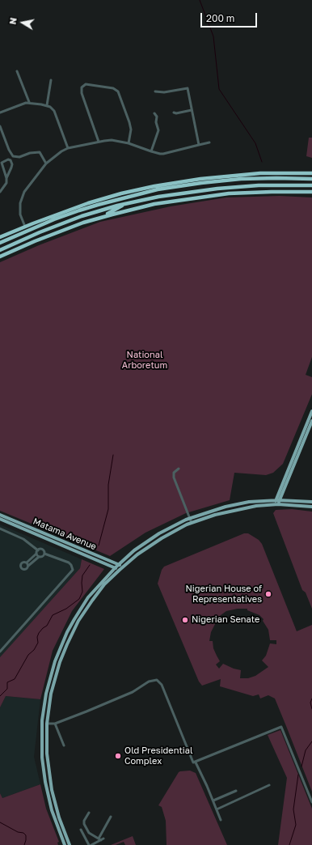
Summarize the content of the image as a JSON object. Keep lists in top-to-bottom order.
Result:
{
  "streets": {
    "main road": ["Matama Avenue"]
  },
  "parks": ["National Arboretum"],
  "places": ["Nigerian House of Representatives", "Nigerian Senate", "Old Presidential Complex"],
  "scale_bar": "200 m",
  "north": "left"
}
